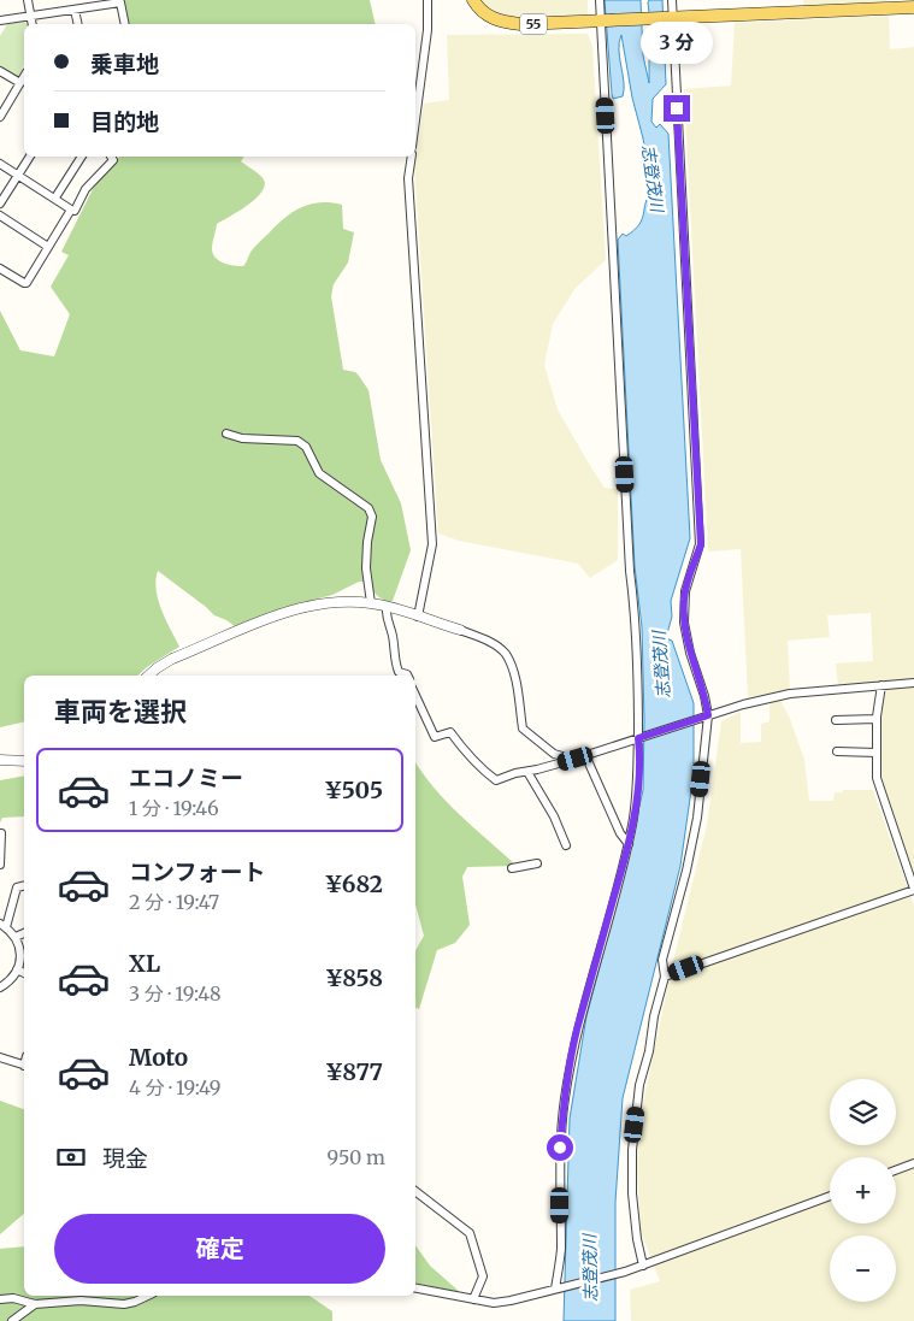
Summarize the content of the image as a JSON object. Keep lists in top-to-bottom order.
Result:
{
  "streets": {
    "main road": ["55"]
  },
  "water": ["志登茂川"],
  "page": {
    "bubble": "3 分",
    "banner": ["乗車地", "目的地"],
    "heading": "車両を選択",
    "list": [
      {
        "name": "エコノミー",
        "note": "1 分 · 19:46",
        "value": "¥505"
      },
      {
        "name": "コンフォート",
        "note": "2 分 · 19:47",
        "value": "¥682"
      },
      {
        "name": "XL",
        "note": "3 分 · 19:48",
        "value": "¥858"
      },
      {
        "name": "Moto",
        "note": "4 分 · 19:49",
        "value": "¥877"
      }
    ],
    "map_buttons": ["+", "−"],
    "pay": ["現金", "950 m"],
    "buttons": "確定"
  }
}
